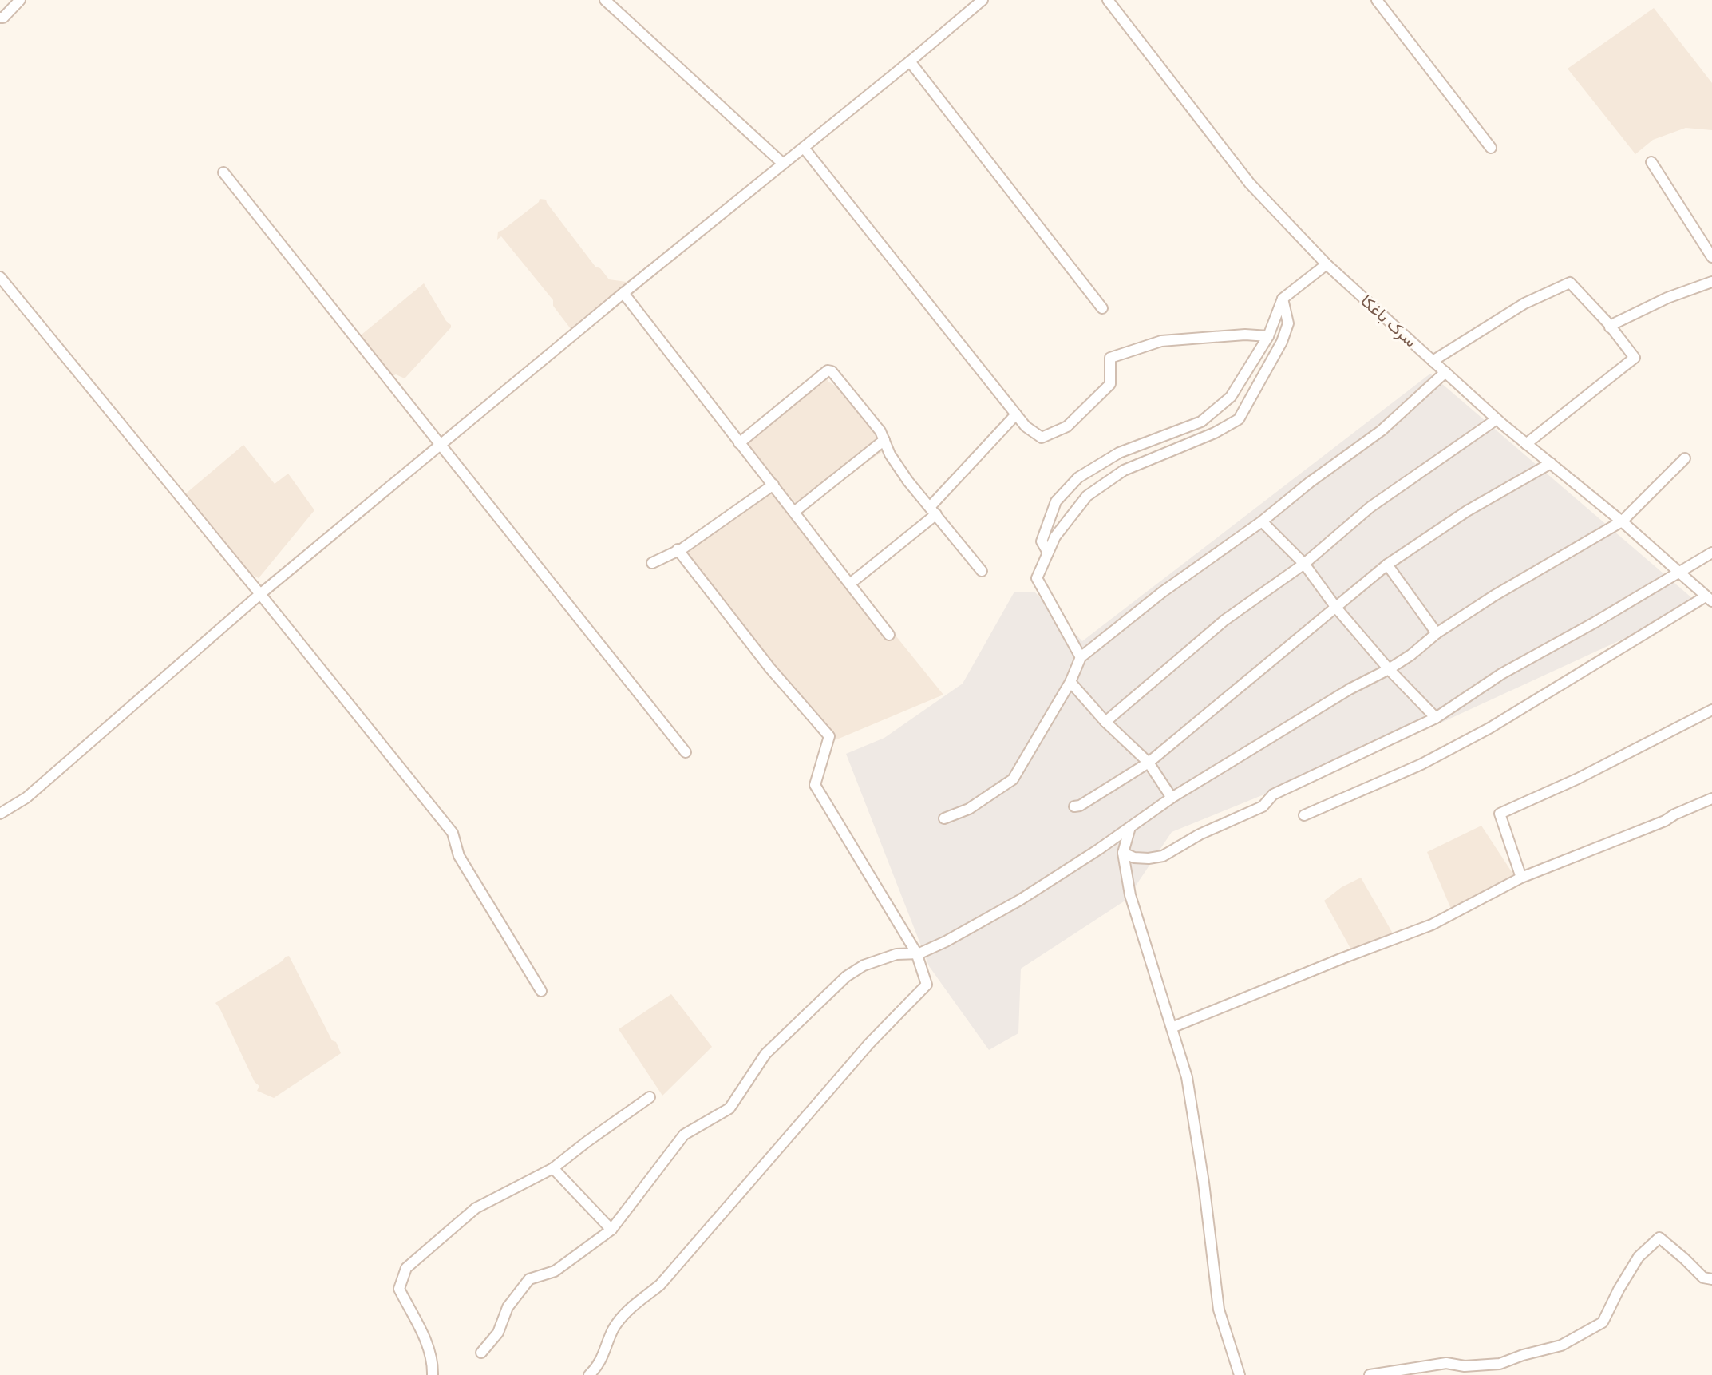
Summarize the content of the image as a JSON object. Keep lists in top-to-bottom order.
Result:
{
  "streets": {
    "street": ["سرک باغکا"]
  }
}
